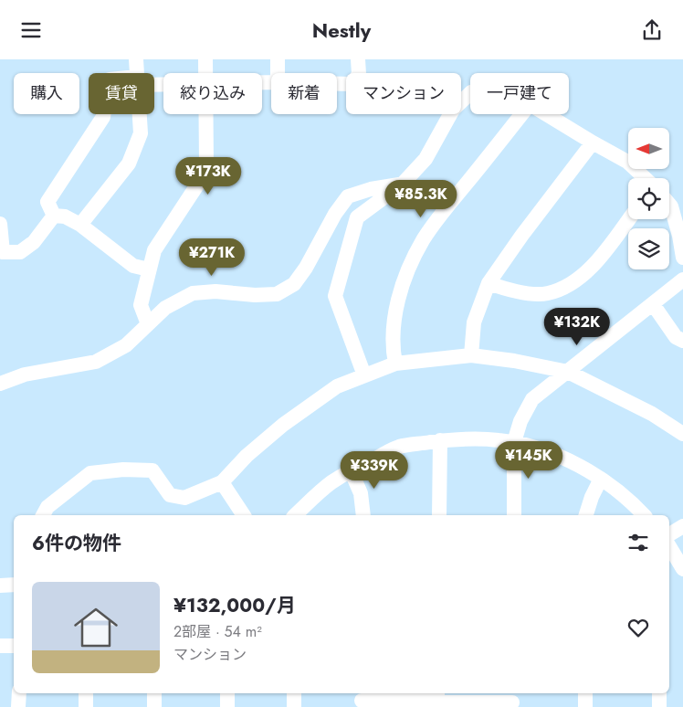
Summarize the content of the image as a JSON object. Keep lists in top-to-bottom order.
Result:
{
  "north": "left",
  "page": {
    "header": "Nestly",
    "chip": [
      "購入",
      "賃貸",
      "絞り込み",
      "新着",
      "マンション",
      "一戸建て"
    ],
    "price": [
      "¥173K",
      "¥85.3K",
      "¥271K",
      "¥132K",
      "¥145K",
      "¥339K"
    ],
    "heading": "6件の物件",
    "list": [
      {
        "name": "¥132,000/月",
        "note": "2部屋 · 54 m² · マンション"
      }
    ]
  }
}
